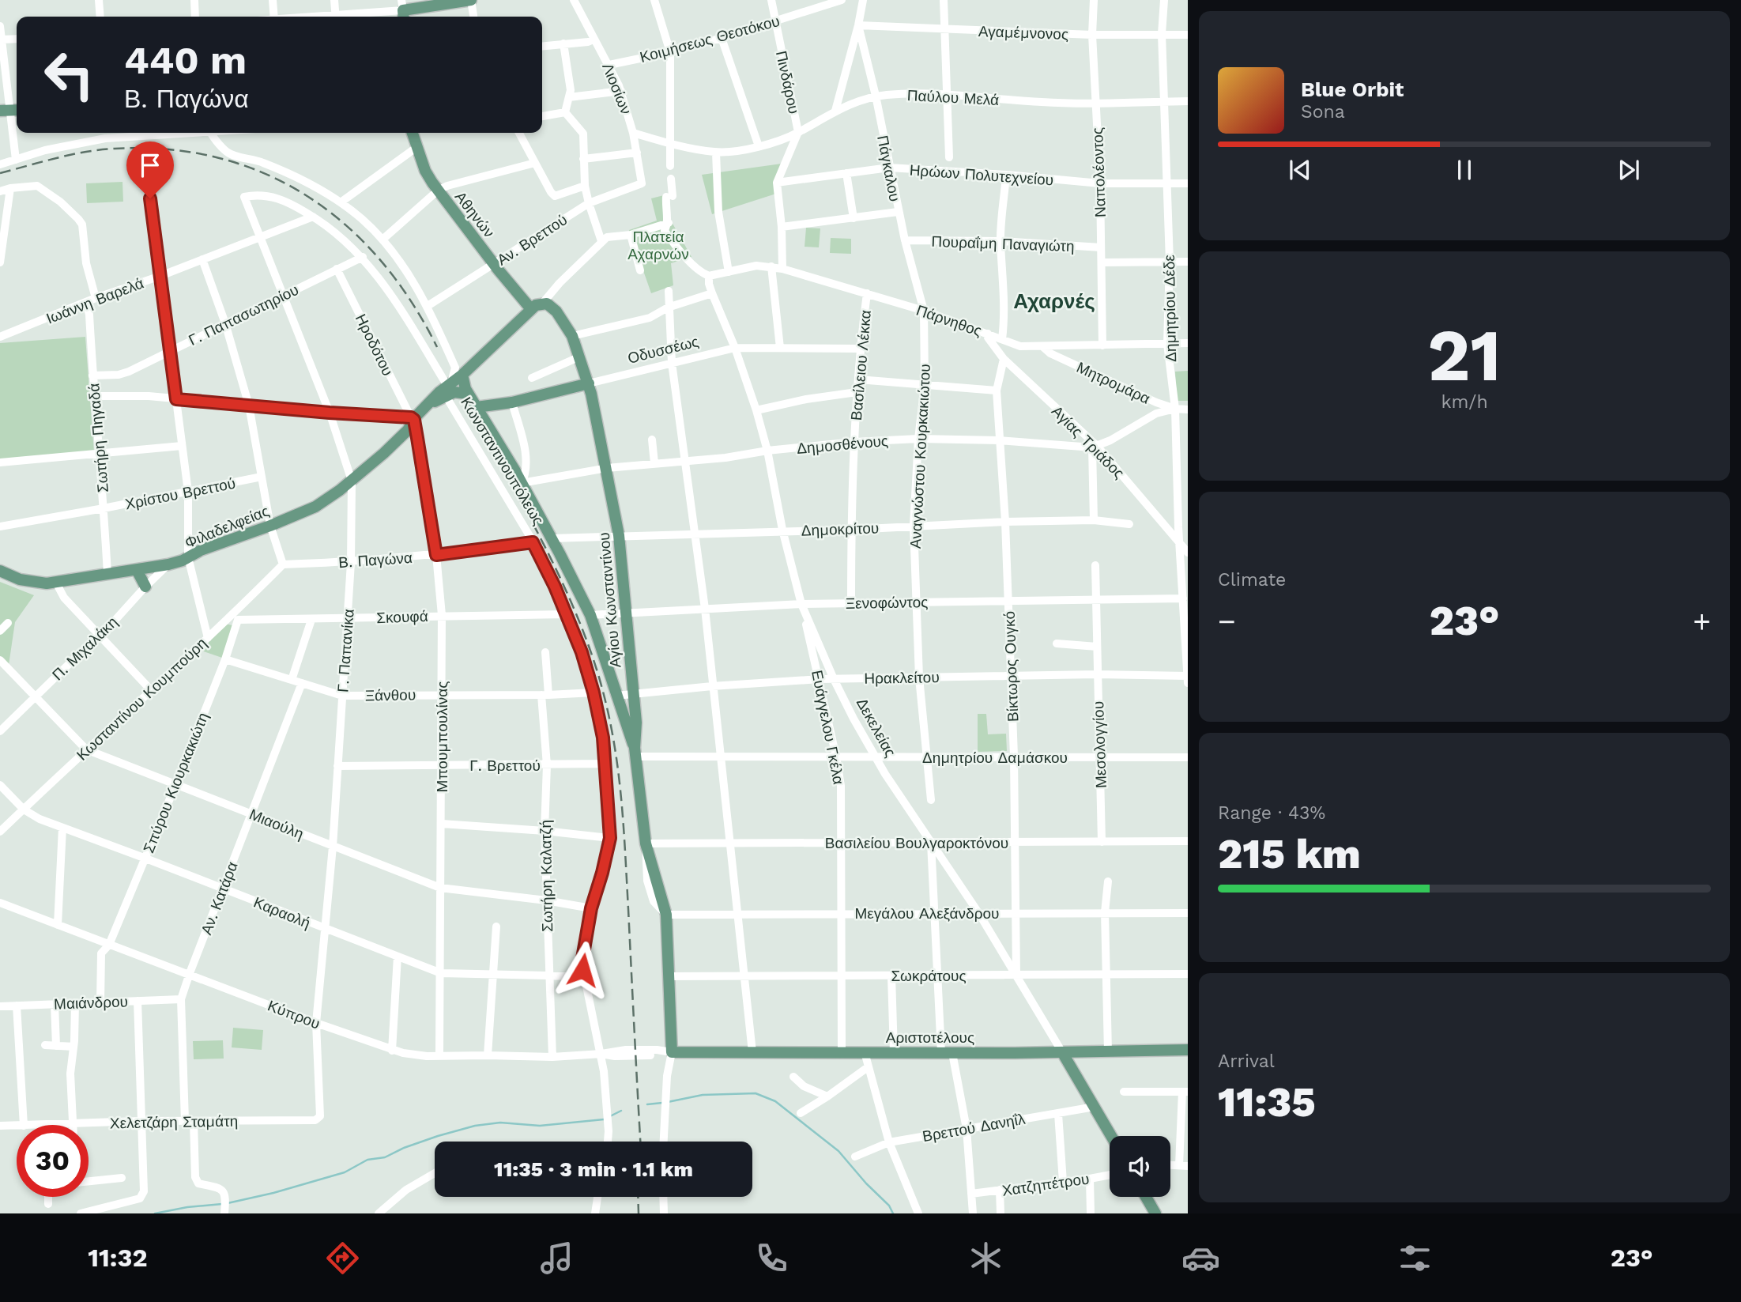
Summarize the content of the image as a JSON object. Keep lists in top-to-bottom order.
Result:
{
  "streets": {
    "main road": [
      "Αθηνών",
      "Οδυσσέως",
      "Κωνσταντινουπόλεως",
      "Φιλαδελφείας",
      "Αγίου Κωνσταντίνου",
      "Δεκελείας",
      "Αριστοτέλους"
    ],
    "street": [
      "Αγαμέμνονος",
      "Κοιμήσεως Θεοτόκου",
      "Πινδάρου",
      "Λιοσίων",
      "Παύλου Μελά",
      "Πάγκαλου",
      "Ναπολέοντος",
      "Ηρώων Πολυτεχνείου",
      "Αν. Βρεττού",
      "Πουραΐμη Παναγιώτη",
      "Ιωάννη Βαρελά",
      "Δημητρίου Δέδε",
      "Γ. Παπασωτηρίου",
      "Πάρνηθος",
      "Ηροδότου",
      "Βασίλειου Λέκκα",
      "Μητρομάρα",
      "Σωτήρη Πηγαδά",
      "Αγίας Τριάδος",
      "Δημοσθένους",
      "Αναγνώστου Κουρκακιώτου",
      "Χρίστου Βρεττού",
      "Δημοκρίτου",
      "Β. Παγώνα",
      "Ξενοφώντος",
      "Σκουφά",
      "Π. Μιχαλάκη",
      "Γ. Παπανίκα",
      "Βίκτωρος Ουγκό",
      "Ηρακλείτου",
      "Ξάνθου",
      "Κωσταντίνου Κουμπούρη",
      "Ευάγγελου Γκέλα",
      "Μπουμπουλίνας",
      "Μεσολογγίου",
      "Δημητρίου Δαμάσκου",
      "Γ. Βρεττού",
      "Σπύρου Κιουρκακιώτη",
      "Μιαούλη",
      "Βασιλείου Βουλγαροκτόνου",
      "Σωτήρη Καλατζή",
      "Αν. Κατάρα",
      "Καραολή",
      "Μεγάλου Αλεξάνδρου",
      "Σωκράτους",
      "Μαιάνδρου",
      "Κύπρου",
      "Χελετζάρη Σταμάτη",
      "Βρεττού Δανηΐλ",
      "Χατζηπέτρου"
    ]
  },
  "crossings": [
    ["Αγαμέμνονος", "Πάγκαλου"],
    ["Αγαμέμνονος", "Ναπολέοντος"],
    ["Αγαμέμνονος", "Δημητρίου Δέδε"],
    ["Κοιμήσεως Θεοτόκου", "Πινδάρου"],
    ["Κοιμήσεως Θεοτόκου", "Λιοσίων"],
    ["Πινδάρου", "Παύλου Μελά"],
    ["Λιοσίων", "Παύλου Μελά"],
    ["Λιοσίων", "Αν. Βρεττού"],
    ["Παύλου Μελά", "Πάγκαλου"],
    ["Παύλου Μελά", "Ναπολέοντος"],
    ["Παύλου Μελά", "Δημητρίου Δέδε"],
    ["Πάγκαλου", "Ηρώων Πολυτεχνείου"],
    ["Πάγκαλου", "Πουραΐμη Παναγιώτη"],
    ["Πάγκαλου", "Πάρνηθος"],
    ["Πάγκαλου", "Αναγνώστου Κουρκακιώτου"],
    ["Ναπολέοντος", "Ηρώων Πολυτεχνείου"],
    ["Ναπολέοντος", "Πουραΐμη Παναγιώτη"],
    ["Ναπολέοντος", "Πάρνηθος"],
    ["Ηρώων Πολυτεχνείου", "Δημητρίου Δέδε"],
    ["Αθηνών", "Αν. Βρεττού"],
    ["Αθηνών", "Φιλαδελφείας"],
    ["Αν. Βρεττού", "Κωνσταντινουπόλεως"],
    ["Ιωάννη Βαρελά", "Σωτήρη Πηγαδά"],
    ["Ιωάννη Βαρελά", "Κωνσταντινουπόλεως"],
    ["Ιωάννη Βαρελά", "Γ. Παπανίκα"],
    ["Δημητρίου Δέδε", "Πάρνηθος"],
    ["Δημητρίου Δέδε", "Μητρομάρα"],
    ["Δημητρίου Δέδε", "Αγίας Τριάδος"],
    ["Δημητρίου Δέδε", "Ξενοφώντος"],
    ["Δημητρίου Δέδε", "Ηρακλείτου"],
    ["Γ. Παπασωτηρίου", "Ηροδότου"],
    ["Γ. Παπασωτηρίου", "Σωτήρη Πηγαδά"],
    ["Γ. Παπασωτηρίου", "Κωνσταντινουπόλεως"],
    ["Γ. Παπασωτηρίου", "Γ. Παπανίκα"],
    ["Πάρνηθος", "Βασίλειου Λέκκα"],
    ["Πάρνηθος", "Μητρομάρα"],
    ["Πάρνηθος", "Αγίας Τριάδος"],
    ["Πάρνηθος", "Αναγνώστου Κουρκακιώτου"],
    ["Πάρνηθος", "Δεκελείας"],
    ["Ηροδότου", "Φιλαδελφείας"],
    ["Ηροδότου", "Μπουμπουλίνας"],
    ["Οδυσσέως", "Βασίλειου Λέκκα"],
    ["Οδυσσέως", "Κωνσταντινουπόλεως"],
    ["Οδυσσέως", "Αγίου Κωνσταντίνου"],
    ["Οδυσσέως", "Δεκελείας"],
    ["Βασίλειου Λέκκα", "Δημοσθένους"],
    ["Βασίλειου Λέκκα", "Δημοκρίτου"],
    ["Βασίλειου Λέκκα", "Ξενοφώντος"],
    ["Σωτήρη Πηγαδά", "Χρίστου Βρεττού"],
    ["Σωτήρη Πηγαδά", "Φιλαδελφείας"],
    ["Αγίας Τριάδος", "Δημοσθένους"],
    ["Αγίας Τριάδος", "Βίκτωρος Ουγκό"],
    ["Δημοσθένους", "Αναγνώστου Κουρκακιώτου"],
    ["Δημοσθένους", "Κωνσταντινουπόλεως"],
    ["Δημοσθένους", "Αγίου Κωνσταντίνου"],
    ["Δημοσθένους", "Βίκτωρος Ουγκό"],
    ["Δημοσθένους", "Δεκελείας"],
    ["Αναγνώστου Κουρκακιώτου", "Δημοκρίτου"],
    ["Αναγνώστου Κουρκακιώτου", "Ξενοφώντος"],
    ["Αναγνώστου Κουρκακιώτου", "Ηρακλείτου"],
    ["Αναγνώστου Κουρκακιώτου", "Δημητρίου Δαμάσκου"],
    ["Κωνσταντινουπόλεως", "Φιλαδελφείας"],
    ["Κωνσταντινουπόλεως", "Δημοκρίτου"],
    ["Κωνσταντινουπόλεως", "Β. Παγώνα"],
    ["Κωνσταντινουπόλεως", "Αγίου Κωνσταντίνου"],
    ["Κωνσταντινουπόλεως", "Ξενοφώντος"],
    ["Κωνσταντινουπόλεως", "Σκουφά"],
    ["Κωνσταντινουπόλεως", "Γ. Παπανίκα"],
    ["Κωνσταντινουπόλεως", "Ηρακλείτου"],
    ["Κωνσταντινουπόλεως", "Ξάνθου"],
    ["Κωνσταντινουπόλεως", "Δημητρίου Δαμάσκου"],
    ["Κωνσταντινουπόλεως", "Γ. Βρεττού"],
    ["Κωνσταντινουπόλεως", "Μιαούλη"],
    ["Κωνσταντινουπόλεως", "Καραολή"],
    ["Κωνσταντινουπόλεως", "Κύπρου"],
    ["Φιλαδελφείας", "Π. Μιχαλάκη"],
    ["Φιλαδελφείας", "Γ. Παπανίκα"],
    ["Φιλαδελφείας", "Μπουμπουλίνας"],
    ["Δημοκρίτου", "Αγίου Κωνσταντίνου"],
    ["Δημοκρίτου", "Βίκτωρος Ουγκό"],
    ["Δημοκρίτου", "Δεκελείας"],
    ["Β. Παγώνα", "Γ. Παπανίκα"],
    ["Β. Παγώνα", "Κωσταντίνου Κουμπούρη"],
    ["Β. Παγώνα", "Μπουμπουλίνας"],
    ["Αγίου Κωνσταντίνου", "Ξενοφώντος"],
    ["Αγίου Κωνσταντίνου", "Ηρακλείτου"],
    ["Αγίου Κωνσταντίνου", "Δημητρίου Δαμάσκου"],
    ["Αγίου Κωνσταντίνου", "Βασιλείου Βουλγαροκτόνου"],
    ["Αγίου Κωνσταντίνου", "Μεγάλου Αλεξάνδρου"],
    ["Αγίου Κωνσταντίνου", "Σωκράτους"],
    ["Αγίου Κωνσταντίνου", "Κύπρου"],
    ["Αγίου Κωνσταντίνου", "Αριστοτέλους"],
    ["Ξενοφώντος", "Βίκτωρος Ουγκό"],
    ["Ξενοφώντος", "Ευάγγελου Γκέλα"],
    ["Ξενοφώντος", "Δεκελείας"],
    ["Ξενοφώντος", "Μεσολογγίου"],
    ["Σκουφά", "Γ. Παπανίκα"],
    ["Σκουφά", "Κωσταντίνου Κουμπούρη"],
    ["Σκουφά", "Μπουμπουλίνας"],
    ["Σκουφά", "Σπύρου Κιουρκακιώτη"],
    ["Π. Μιχαλάκη", "Μιαούλη"],
    ["Γ. Παπανίκα", "Ξάνθου"],
    ["Γ. Παπανίκα", "Γ. Βρεττού"],
    ["Γ. Παπανίκα", "Μιαούλη"],
    ["Γ. Παπανίκα", "Καραολή"],
    ["Γ. Παπανίκα", "Κύπρου"],
    ["Γ. Παπανίκα", "Χελετζάρη Σταμάτη"],
    ["Βίκτωρος Ουγκό", "Ηρακλείτου"],
    ["Βίκτωρος Ουγκό", "Δεκελείας"],
    ["Βίκτωρος Ουγκό", "Δημητρίου Δαμάσκου"],
    ["Βίκτωρος Ουγκό", "Βασιλείου Βουλγαροκτόνου"],
    ["Βίκτωρος Ουγκό", "Μεγάλου Αλεξάνδρου"],
    ["Βίκτωρος Ουγκό", "Σωκράτους"],
    ["Ηρακλείτου", "Ευάγγελου Γκέλα"],
    ["Ηρακλείτου", "Δεκελείας"],
    ["Ηρακλείτου", "Μεσολογγίου"],
    ["Ξάνθου", "Μπουμπουλίνας"],
    ["Ξάνθου", "Σπύρου Κιουρκακιώτη"],
    ["Ξάνθου", "Σωτήρη Καλατζή"],
    ["Ξάνθου", "Αν. Κατάρα"],
    ["Κωσταντίνου Κουμπούρη", "Σπύρου Κιουρκακιώτη"],
    ["Κωσταντίνου Κουμπούρη", "Μιαούλη"],
    ["Κωσταντίνου Κουμπούρη", "Καραολή"],
    ["Ευάγγελου Γκέλα", "Δεκελείας"],
    ["Ευάγγελου Γκέλα", "Δημητρίου Δαμάσκου"],
    ["Ευάγγελου Γκέλα", "Βασιλείου Βουλγαροκτόνου"],
    ["Ευάγγελου Γκέλα", "Μεγάλου Αλεξάνδρου"],
    ["Ευάγγελου Γκέλα", "Σωκράτους"],
    ["Ευάγγελου Γκέλα", "Αριστοτέλους"],
    ["Δεκελείας", "Δημητρίου Δαμάσκου"],
    ["Δεκελείας", "Βασιλείου Βουλγαροκτόνου"],
    ["Δεκελείας", "Μεγάλου Αλεξάνδρου"],
    ["Δεκελείας", "Σωκράτους"],
    ["Δεκελείας", "Αριστοτέλους"],
    ["Δεκελείας", "Βρεττού Δανηΐλ"],
    ["Μπουμπουλίνας", "Γ. Βρεττού"],
    ["Μπουμπουλίνας", "Μιαούλη"],
    ["Μπουμπουλίνας", "Καραολή"],
    ["Μπουμπουλίνας", "Κύπρου"],
    ["Μεσολογγίου", "Δημητρίου Δαμάσκου"],
    ["Μεσολογγίου", "Βασιλείου Βουλγαροκτόνου"],
    ["Γ. Βρεττού", "Σωτήρη Καλατζή"],
    ["Σπύρου Κιουρκακιώτη", "Μιαούλη"],
    ["Σπύρου Κιουρκακιώτη", "Καραολή"],
    ["Σπύρου Κιουρκακιώτη", "Μαιάνδρου"],
    ["Σπύρου Κιουρκακιώτη", "Κύπρου"],
    ["Μιαούλη", "Σωτήρη Καλατζή"],
    ["Μιαούλη", "Αν. Κατάρα"],
    ["Σωτήρη Καλατζή", "Καραολή"],
    ["Σωτήρη Καλατζή", "Κύπρου"],
    ["Αν. Κατάρα", "Καραολή"],
    ["Αν. Κατάρα", "Μαιάνδρου"],
    ["Αν. Κατάρα", "Κύπρου"],
    ["Αν. Κατάρα", "Χελετζάρη Σταμάτη"],
    ["Κύπρου", "Αριστοτέλους"]
  ],
  "districts": ["Αχαρνές"],
  "parks": ["Πλατεία Αχαρνών"],
  "page": {
    "turn": ["440 m", "Β. Παγώνα"],
    "song": ["Blue Orbit", "Sona"],
    "tile": [
      ["21", "km/h"],
      "Climate",
      ["Range · 43%", "215 km"],
      ["Arrival", "11:35"]
    ],
    "heat": ["−", "23°", "+"],
    "limit": "30",
    "trip": "11:35 · 3 min · 1.1 km",
    "tabs": ["11:32", "23°"]
  }
}
